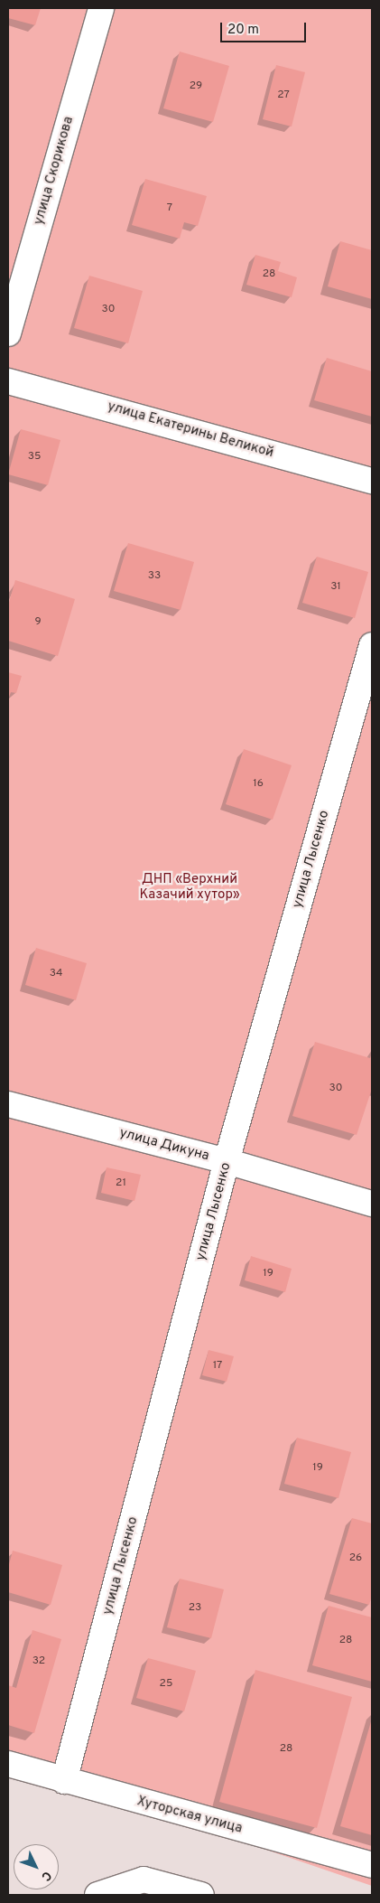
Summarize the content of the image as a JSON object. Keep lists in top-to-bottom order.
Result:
{
  "streets": {
    "street": [
      "улица Скорикова",
      "улица Екатерины Великой",
      "улица Лысенко",
      "улица Дикуна",
      "Хуторская улица"
    ]
  },
  "crossings": [
    ["улица Лысенко", "улица Дикуна"],
    ["улица Лысенко", "Хуторская улица"]
  ],
  "parks": ["ДНП «Верхний Казачий хутор»"],
  "house_numbers": [
    "29",
    "27",
    "7",
    "28",
    "30",
    "35",
    "33",
    "31",
    "9",
    "16",
    "34",
    "30",
    "21",
    "19",
    "17",
    "19",
    "26",
    "23",
    "28",
    "32",
    "25",
    "28"
  ],
  "scale_bar": "20 m",
  "north": "bottom right"
}
